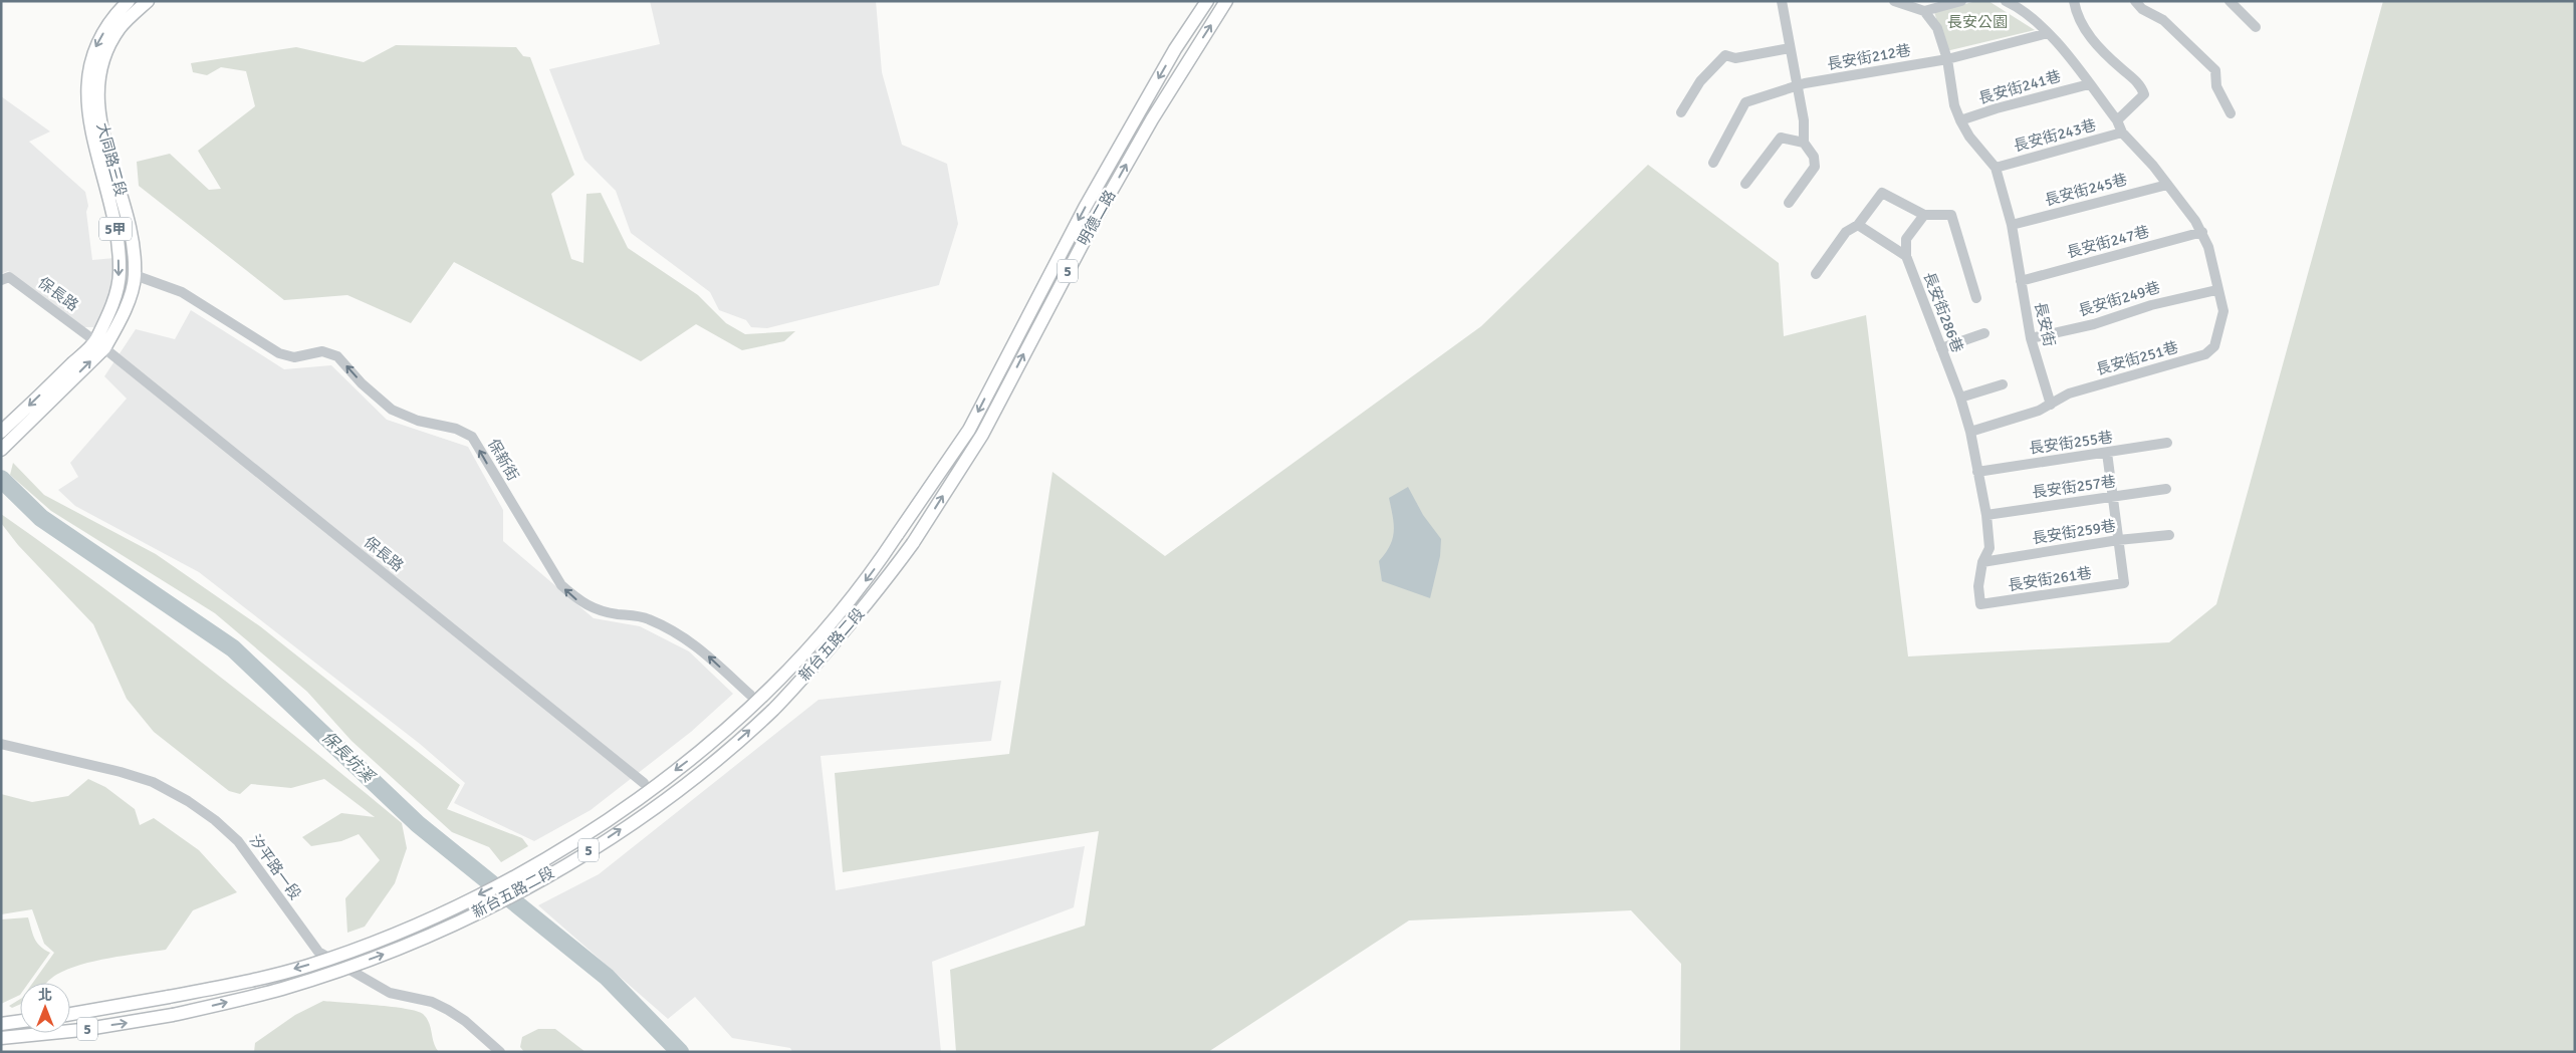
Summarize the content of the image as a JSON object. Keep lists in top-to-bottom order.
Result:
{
  "streets": {
    "main road": [
      "大同路三段",
      "明德二路",
      "5甲",
      "5",
      "新台五路二段"
    ],
    "street": [
      "長安街212巷",
      "長安街241巷",
      "長安街243巷",
      "長安街245巷",
      "長安街247巷",
      "保長路",
      "長安街249巷",
      "長安街286巷",
      "長安街",
      "長安街251巷",
      "長安街255巷",
      "保新街",
      "長安街257巷",
      "長安街259巷",
      "長安街261巷",
      "汐平路一段"
    ]
  },
  "crossings": [
    ["長安街212巷", "長安街"],
    ["長安街241巷", "長安街"],
    ["長安街243巷", "長安街"],
    ["大同路三段", "5甲"],
    ["大同路三段", "保長路"],
    ["大同路三段", "保新街"],
    ["長安街245巷", "長安街"],
    ["明德二路", "新台五路二段"],
    ["長安街247巷", "長安街"],
    ["長安街249巷", "長安街"],
    ["長安街249巷", "長安街251巷"],
    ["長安街", "長安街251巷"],
    ["長安街259巷", "長安街261巷"]
  ],
  "one_way": ["保新街"],
  "water": ["保長坑溪"],
  "parks": ["長安公園"],
  "north": "top"
}
